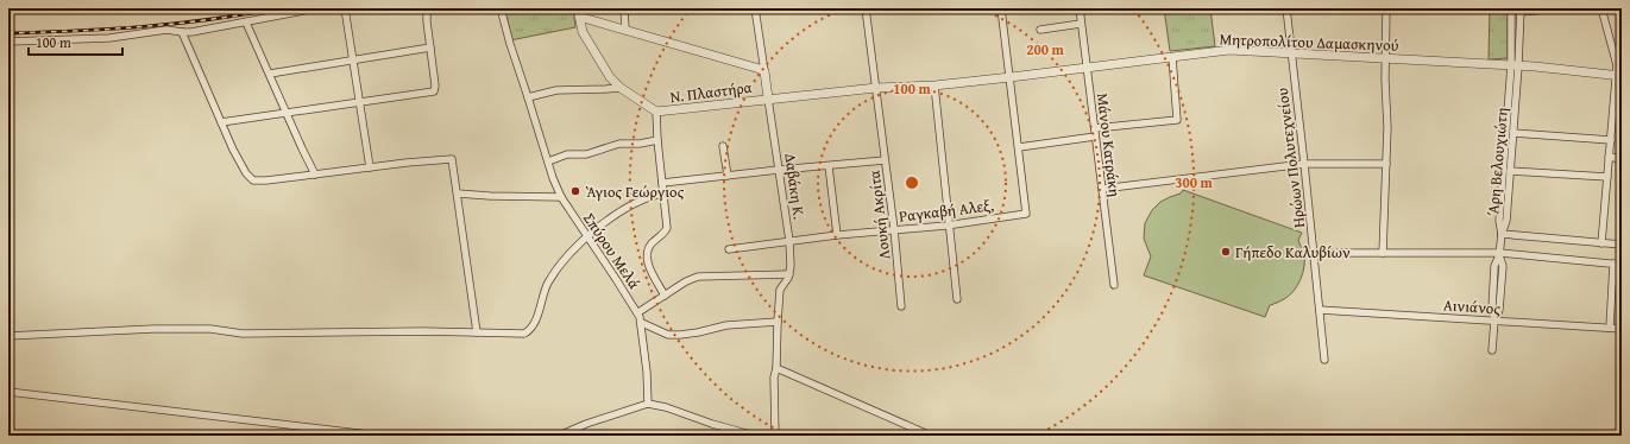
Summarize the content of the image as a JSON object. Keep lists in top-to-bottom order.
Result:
{
  "streets": {
    "street": [
      "Μητροπολίτου Δαμασκηνού",
      "Ν. Πλαστήρα",
      "Μάνου Κατράκη",
      "Ηρώων Πολυτεχνείου",
      "Άρη Βελουχιώτη",
      "Δαβάκη Κ.",
      "Ραγκαβή Αλεξ,",
      "Λουκή Ακρίτα",
      "Σπύρου Μελά",
      "Αινιάνος"
    ]
  },
  "crossings": [
    ["Μητροπολίτου Δαμασκηνού", "Ν. Πλαστήρα"],
    ["Μητροπολίτου Δαμασκηνού", "Μάνου Κατράκη"],
    ["Μητροπολίτου Δαμασκηνού", "Ηρώων Πολυτεχνείου"],
    ["Μητροπολίτου Δαμασκηνού", "Άρη Βελουχιώτη"],
    ["Μητροπολίτου Δαμασκηνού", "Δαβάκη Κ."],
    ["Μητροπολίτου Δαμασκηνού", "Λουκή Ακρίτα"],
    ["Ν. Πλαστήρα", "Δαβάκη Κ."],
    ["Ηρώων Πολυτεχνείου", "Αινιάνος"],
    ["Δαβάκη Κ.", "Ραγκαβή Αλεξ,"],
    ["Ραγκαβή Αλεξ,", "Λουκή Ακρίτα"]
  ],
  "places": ["Ὰγιος Γεώργιος", "Γήπεδο Καλυβίων"],
  "scale_bar": "100 m",
  "rings": ["200 m", "100 m", "300 m"]
}
